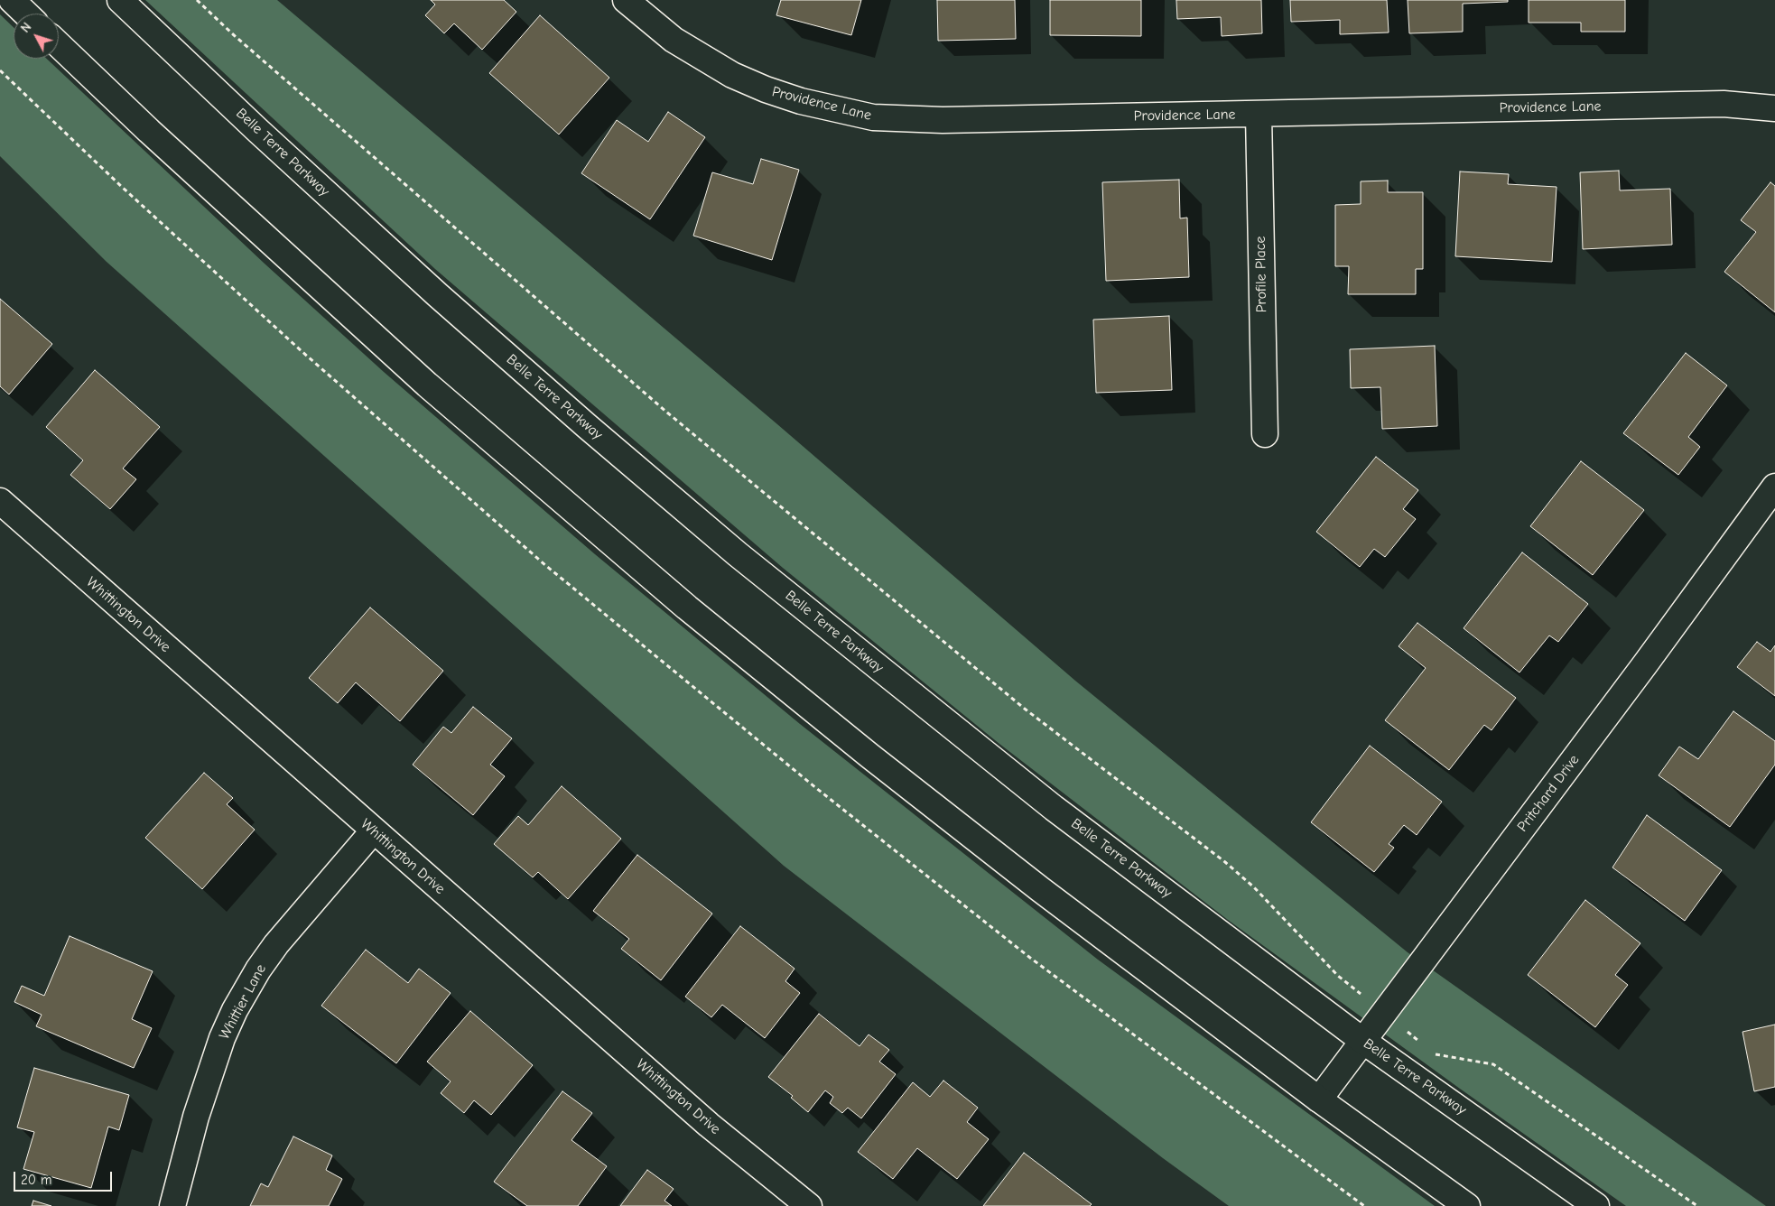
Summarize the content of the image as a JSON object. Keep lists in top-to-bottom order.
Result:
{
  "streets": {
    "main road": [
      "Providence Lane",
      "Belle Terre Parkway",
      "Profile Place",
      "Whittington Drive",
      "Pritchard Drive",
      "Whittier Lane"
    ]
  },
  "crossings": [
    ["Providence Lane", "Profile Place"],
    ["Belle Terre Parkway", "Pritchard Drive"],
    ["Whittington Drive", "Whittier Lane"]
  ],
  "scale_bar": "20 m",
  "north": "top left"
}
